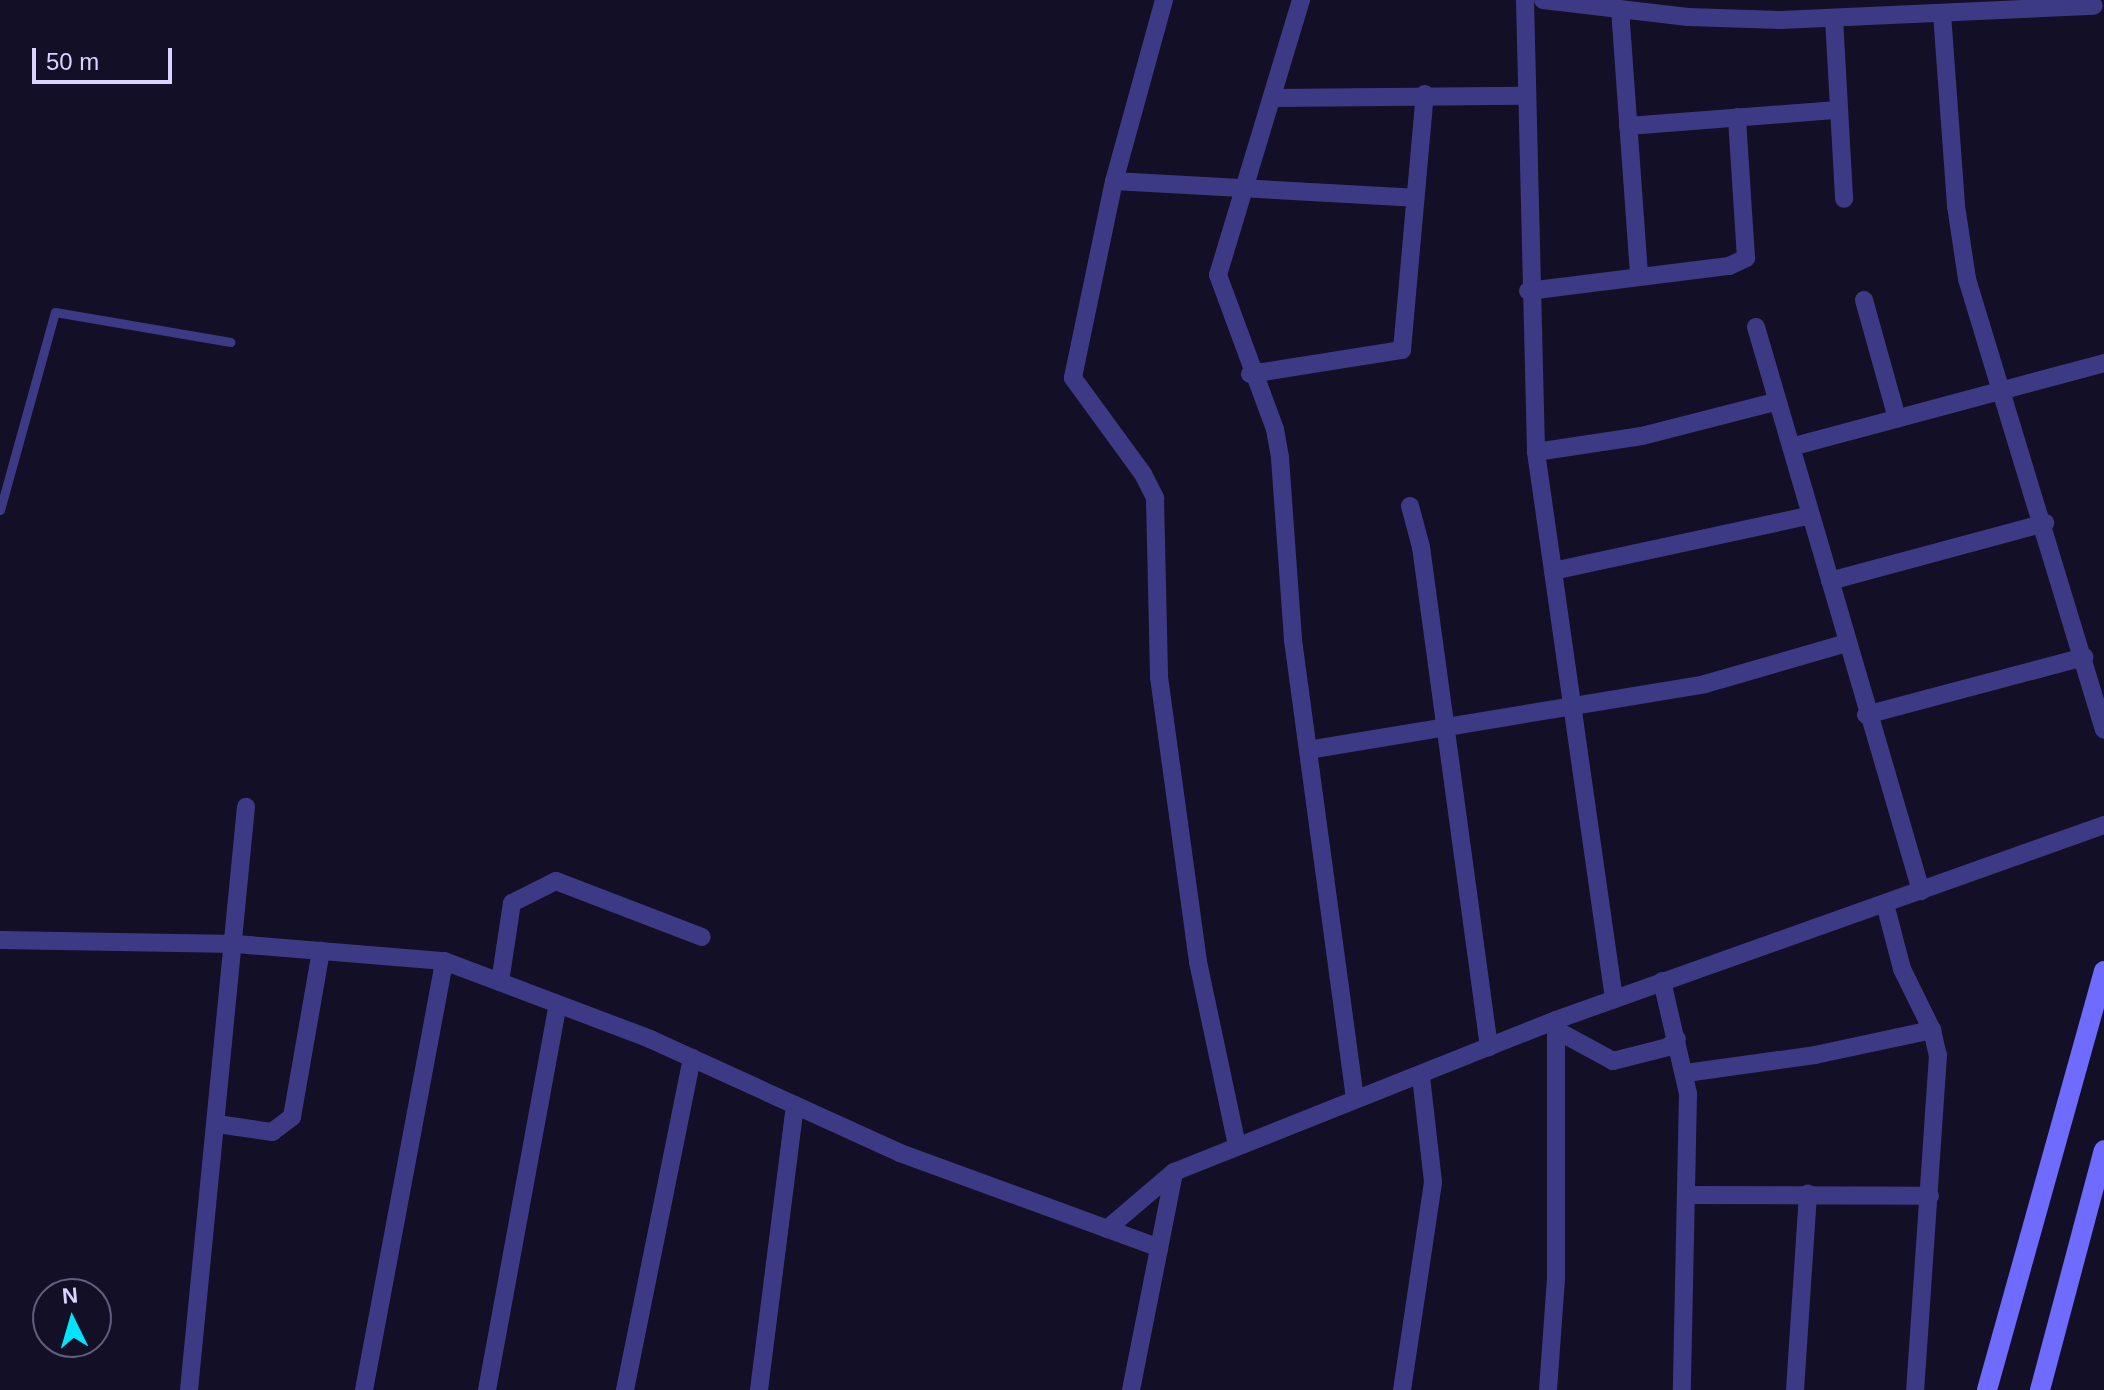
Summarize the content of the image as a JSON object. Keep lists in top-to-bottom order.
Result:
{
  "scale_bar": "50 m",
  "north": "top"
}
